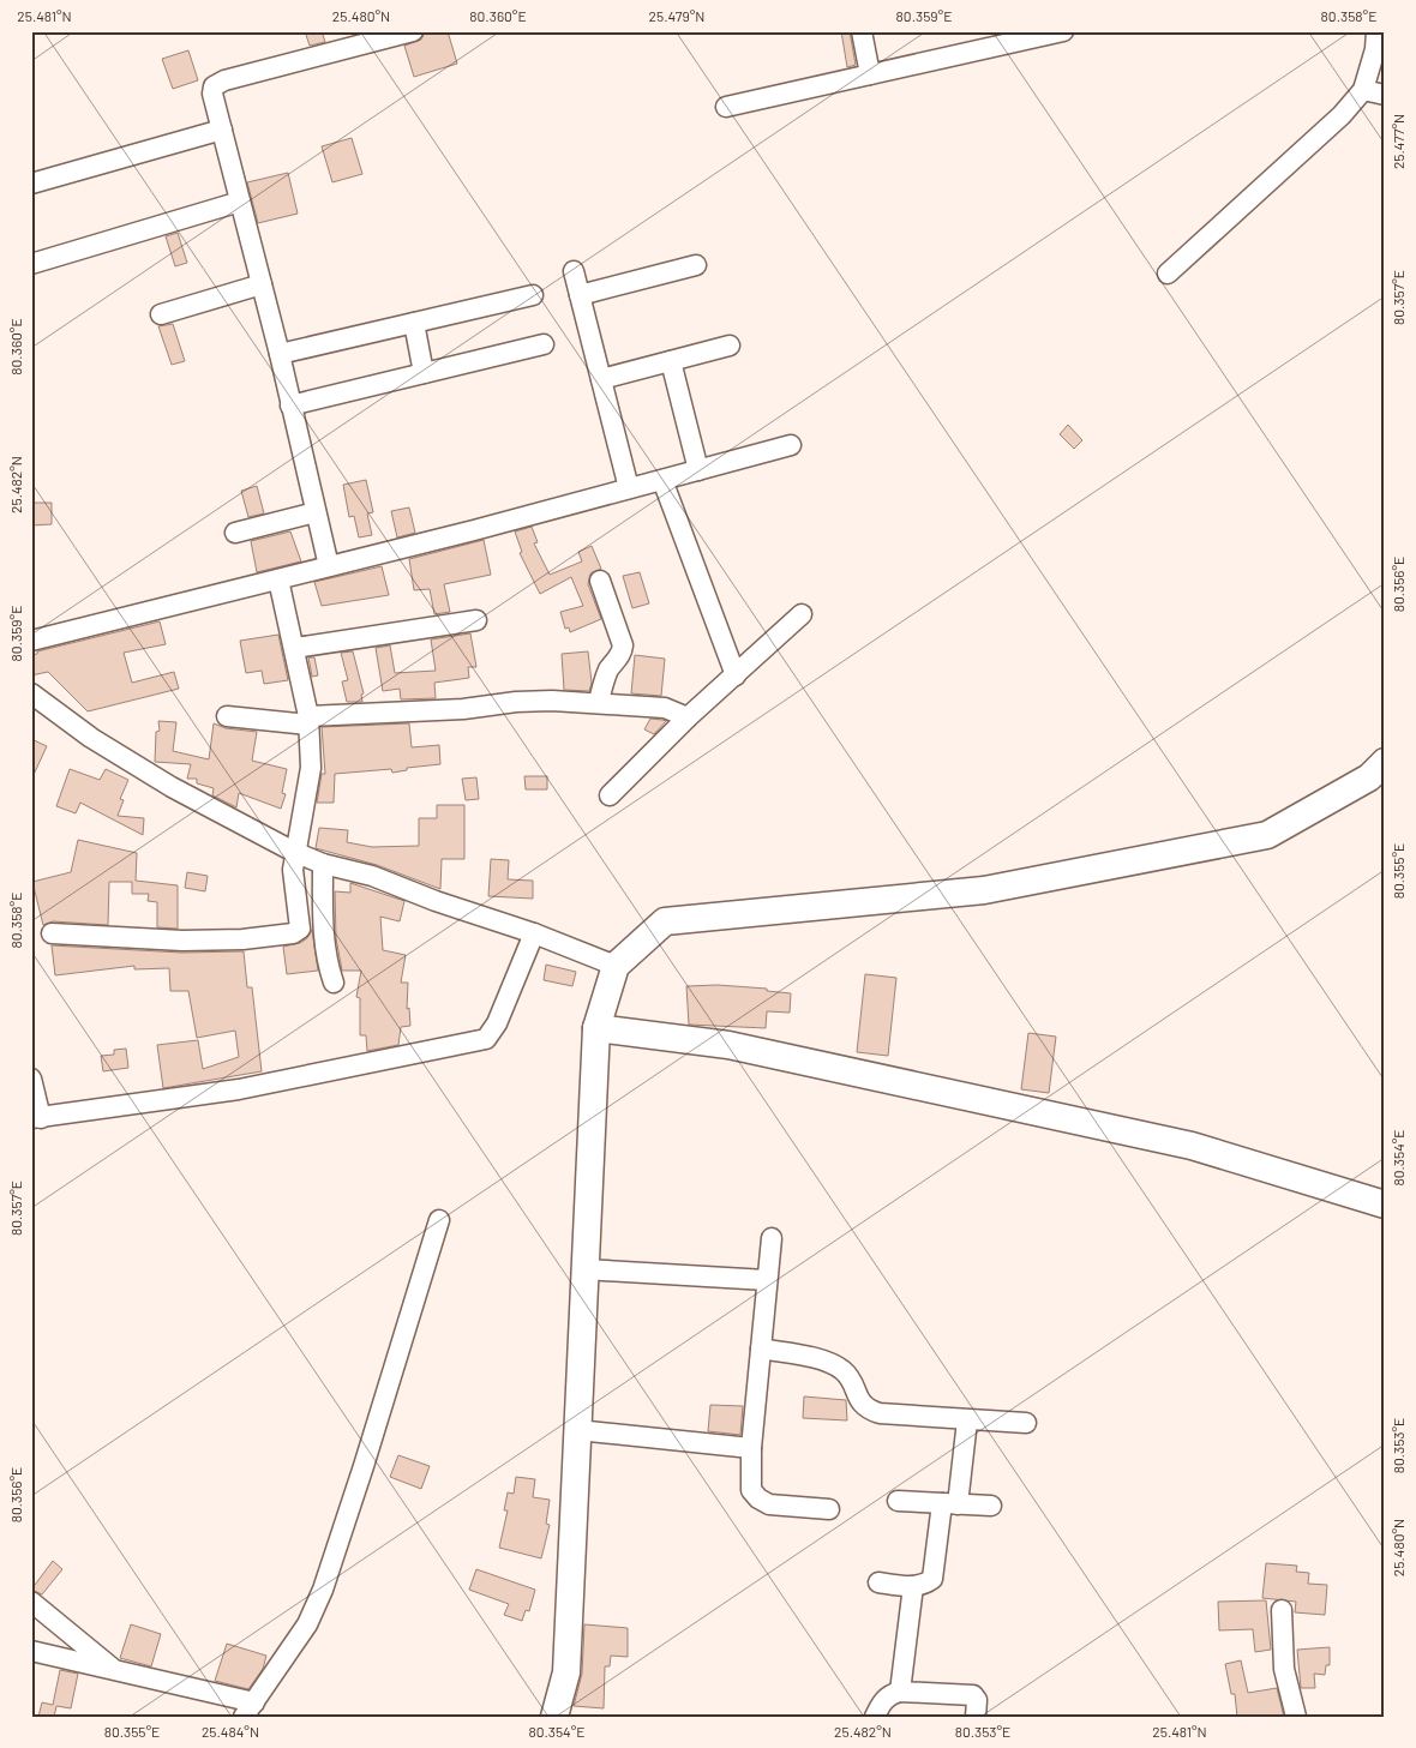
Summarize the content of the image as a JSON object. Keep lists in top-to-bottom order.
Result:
{
  "coordinates": [
    "25.481°N",
    "25.480°N",
    "80.360°E",
    "25.479°N",
    "80.359°E",
    "80.358°E",
    "25.477°N",
    "80.357°E",
    "25.482°N",
    "80.356°E",
    "80.355°E",
    "80.354°E",
    "80.353°E",
    "25.484°N"
  ]
}
